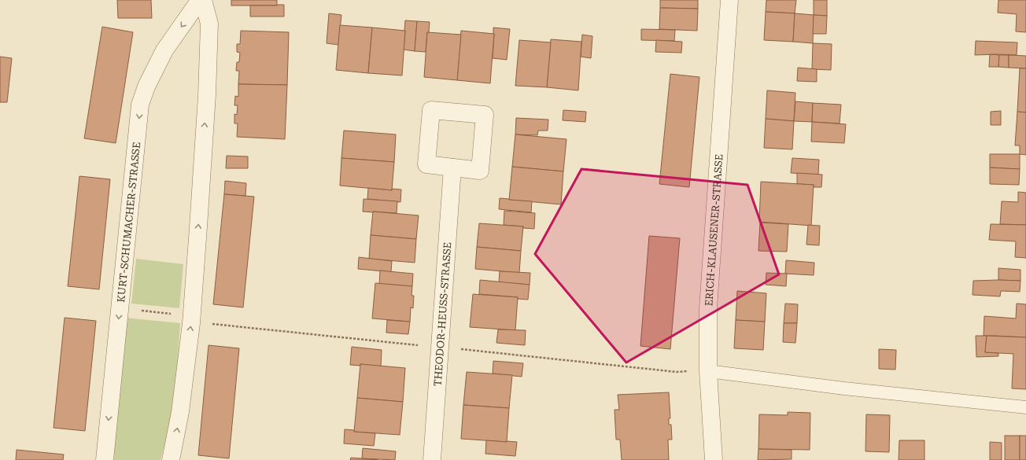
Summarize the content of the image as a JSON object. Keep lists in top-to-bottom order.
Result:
{
  "streets": {
    "street": ["KURT-SCHUMACHER-STRASSE", "ERICH-KLAUSENER-STRASSE", "THEODOR-HEUSS-STRASSE"]
  }
}
